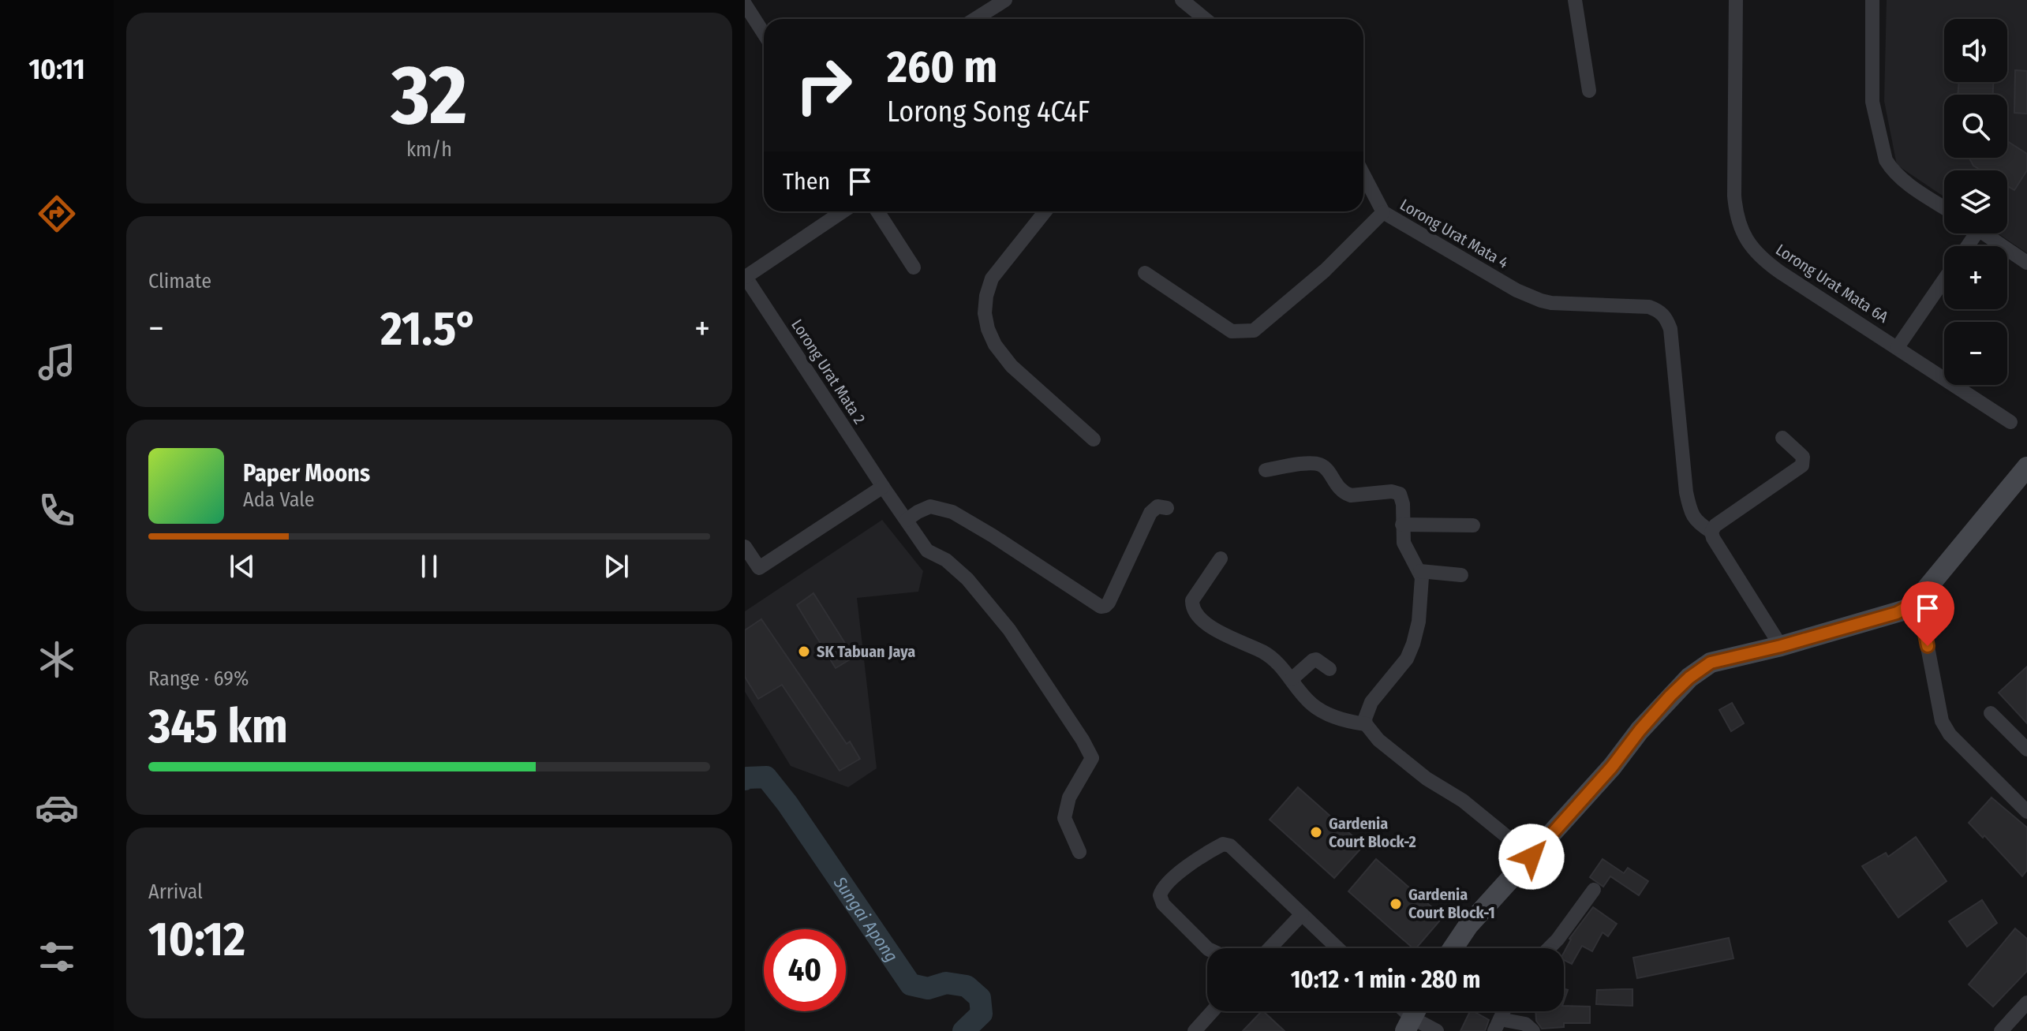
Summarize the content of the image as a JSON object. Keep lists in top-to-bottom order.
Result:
{
  "streets": {
    "street": ["Lorong Urat Mata 4", "Lorong Urat Mata 6A", "Lorong Urat Mata 2"]
  },
  "water": ["Sungai Apong"],
  "places": ["SK Tabuan Jaya", "Gardenia Court Block-2", "Gardenia Court Block-1"],
  "page": {
    "tabs": "10:11",
    "tile": [
      ["32", "km/h"],
      "Climate",
      ["Range · 69%", "345 km"],
      ["Arrival", "10:12"]
    ],
    "map_buttons": ["+", "−"],
    "turn": ["260 m", "Lorong Song 4C4F"],
    "then": "Then",
    "heat": ["−", "21.5°", "+"],
    "song": ["Paper Moons", "Ada Vale"],
    "limit": "40",
    "trip": "10:12 · 1 min · 280 m"
  }
}
